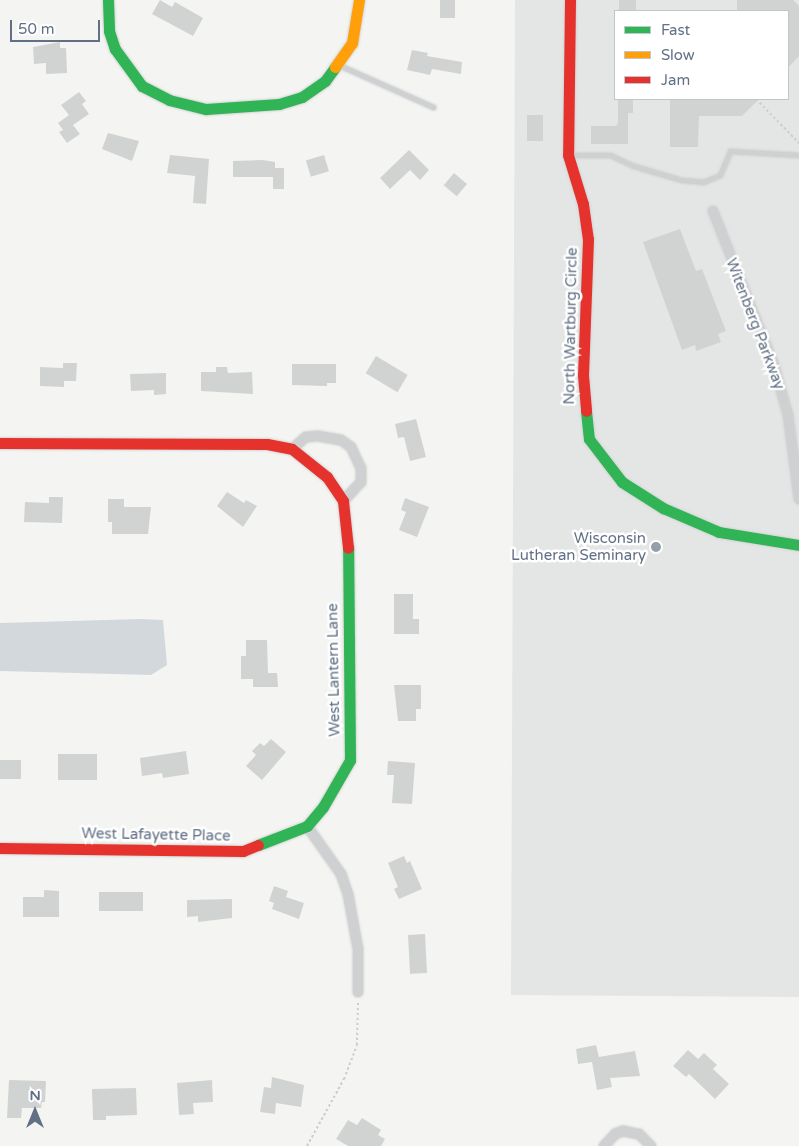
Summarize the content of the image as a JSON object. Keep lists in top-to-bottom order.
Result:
{
  "streets": {
    "street": [
      "Witenberg Parkway",
      "North Wartburg Circle",
      "West Lantern Lane",
      "West Lafayette Place"
    ]
  },
  "crossings": [
    ["West Lantern Lane", "West Lafayette Place"]
  ],
  "places": ["Wisconsin Lutheran Seminary"],
  "legend": ["Fast", "Slow", "Jam"],
  "scale_bar": "50 m",
  "north": "top"
}
